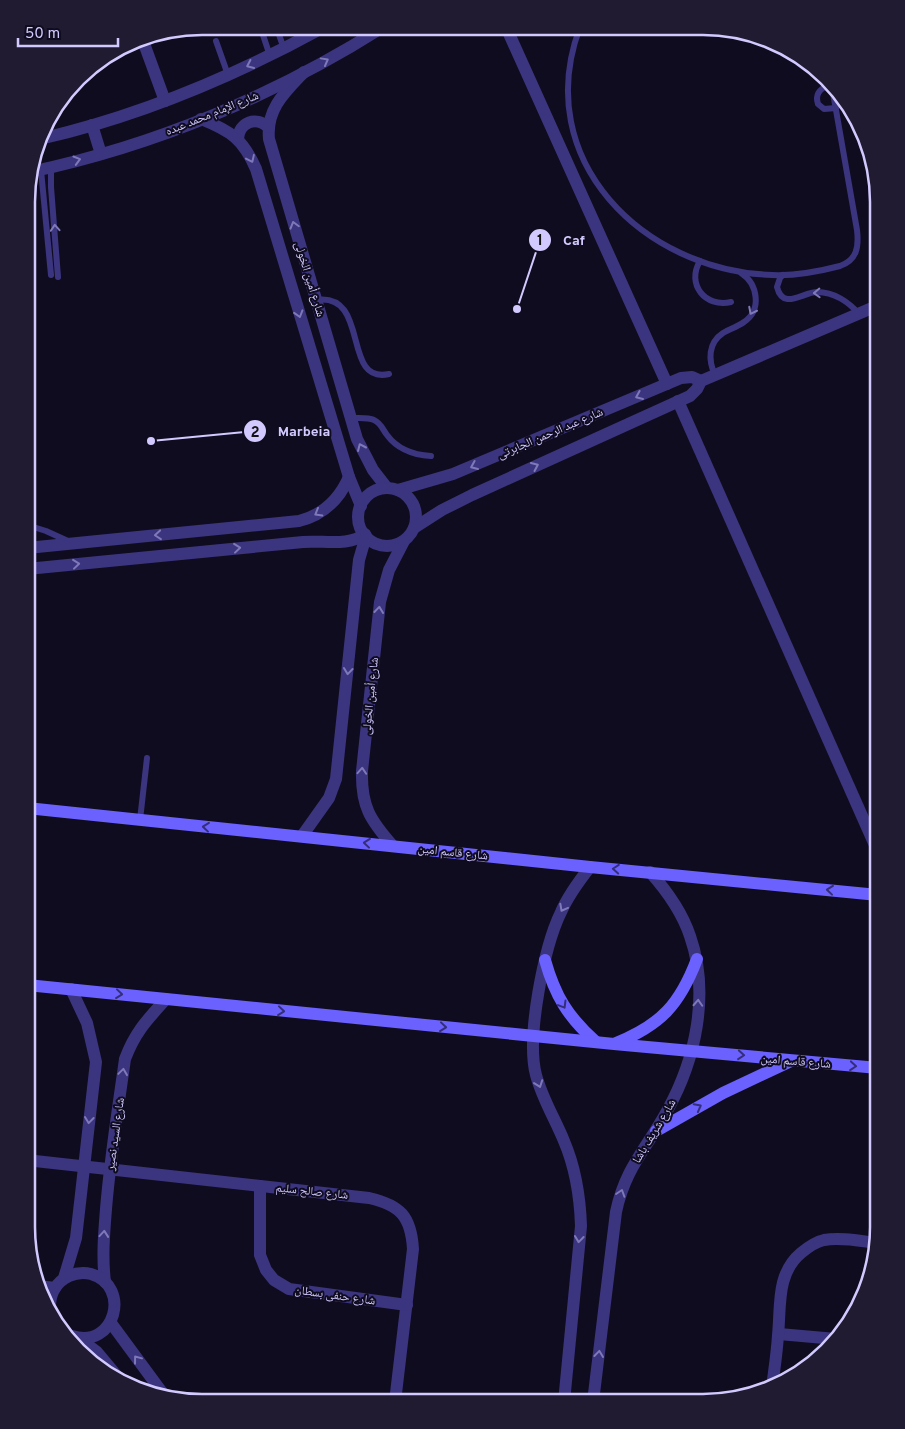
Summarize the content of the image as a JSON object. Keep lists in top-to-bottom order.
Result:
{
  "streets": {
    "main road": ["شارع قاسم امين"],
    "street": [
      "شارع الإمام محمد عبده",
      "شارع أمين الخولى",
      "شارع عبد الرحمن الجابرتى",
      "شارع شريف باشا",
      "شارع السيد نصير",
      "شارع صالح سليم",
      "شارع حنفى بسطان"
    ]
  },
  "crossings": [
    ["شارع الإمام محمد عبده", "شارع أمين الخولى"],
    ["شارع أمين الخولى", "شارع عبد الرحمن الجابرتى"],
    ["شارع أمين الخولى", "شارع قاسم امين"],
    ["شارع قاسم امين", "شارع شريف باشا"],
    ["شارع قاسم امين", "شارع السيد نصير"],
    ["شارع السيد نصير", "شارع صالح سليم"],
    ["شارع صالح سليم", "شارع حنفى بسطان"]
  ],
  "places": ["Caf", "Marbeia"],
  "scale_bar": "50 m"
}
